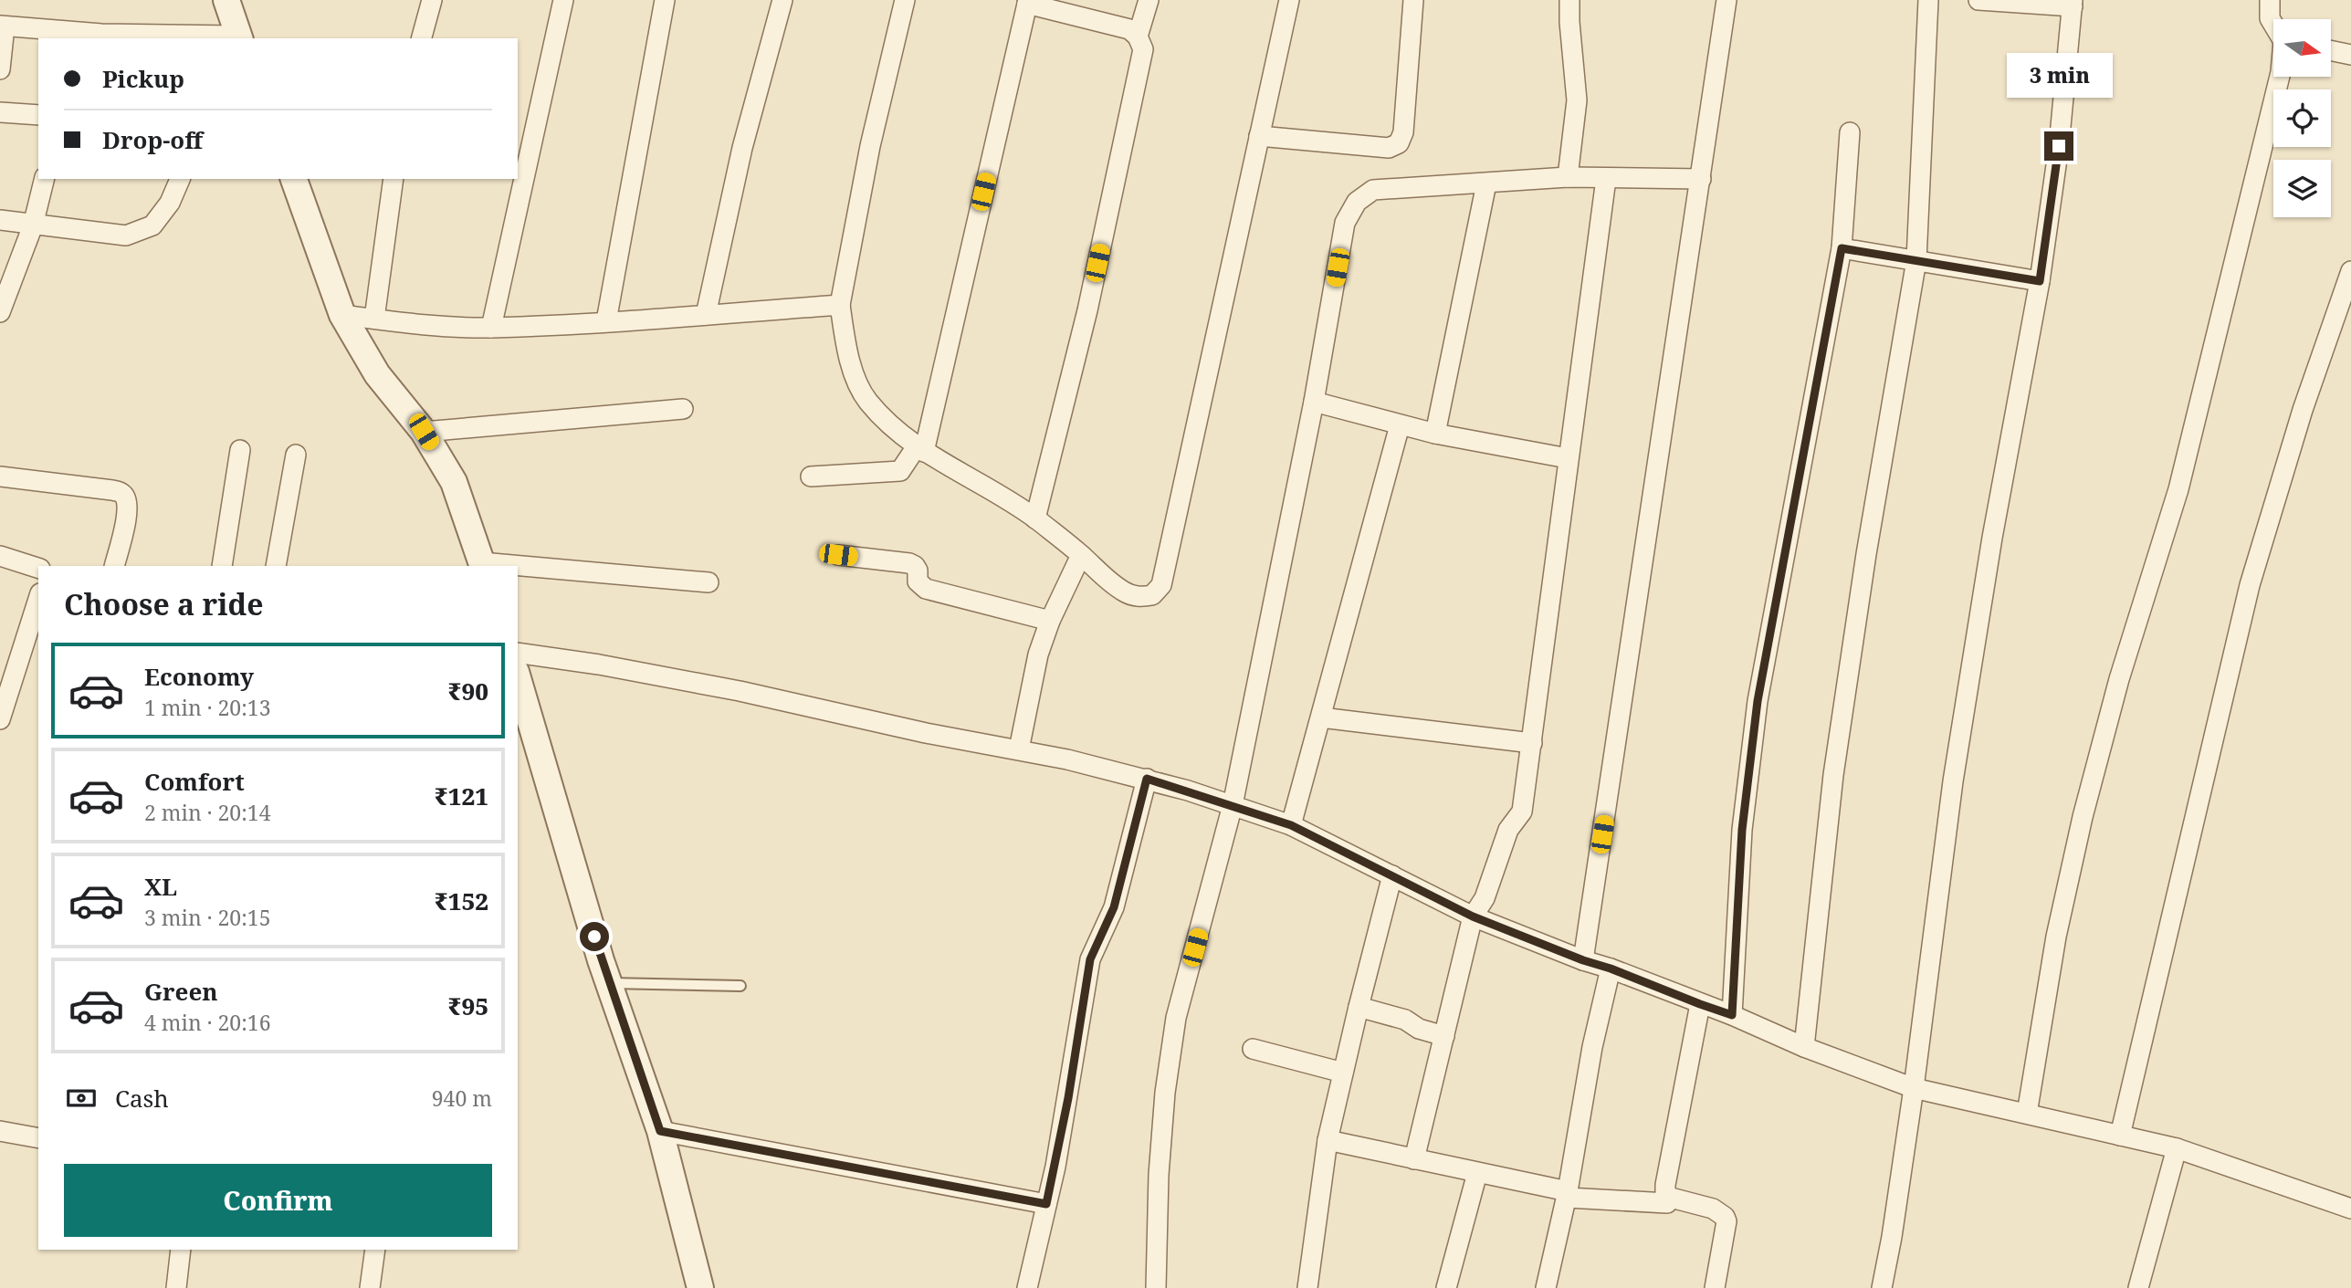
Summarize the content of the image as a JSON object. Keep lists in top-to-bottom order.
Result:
{
  "north": "right",
  "page": {
    "banner": ["Pickup", "Drop-off"],
    "bubble": "3 min",
    "heading": "Choose a ride",
    "list": [
      {
        "name": "Economy",
        "note": "1 min · 20:13",
        "value": "₹90"
      },
      {
        "name": "Comfort",
        "note": "2 min · 20:14",
        "value": "₹121"
      },
      {
        "name": "XL",
        "note": "3 min · 20:15",
        "value": "₹152"
      },
      {
        "name": "Green",
        "note": "4 min · 20:16",
        "value": "₹95"
      }
    ],
    "pay": ["Cash", "940 m"],
    "buttons": "Confirm"
  }
}
